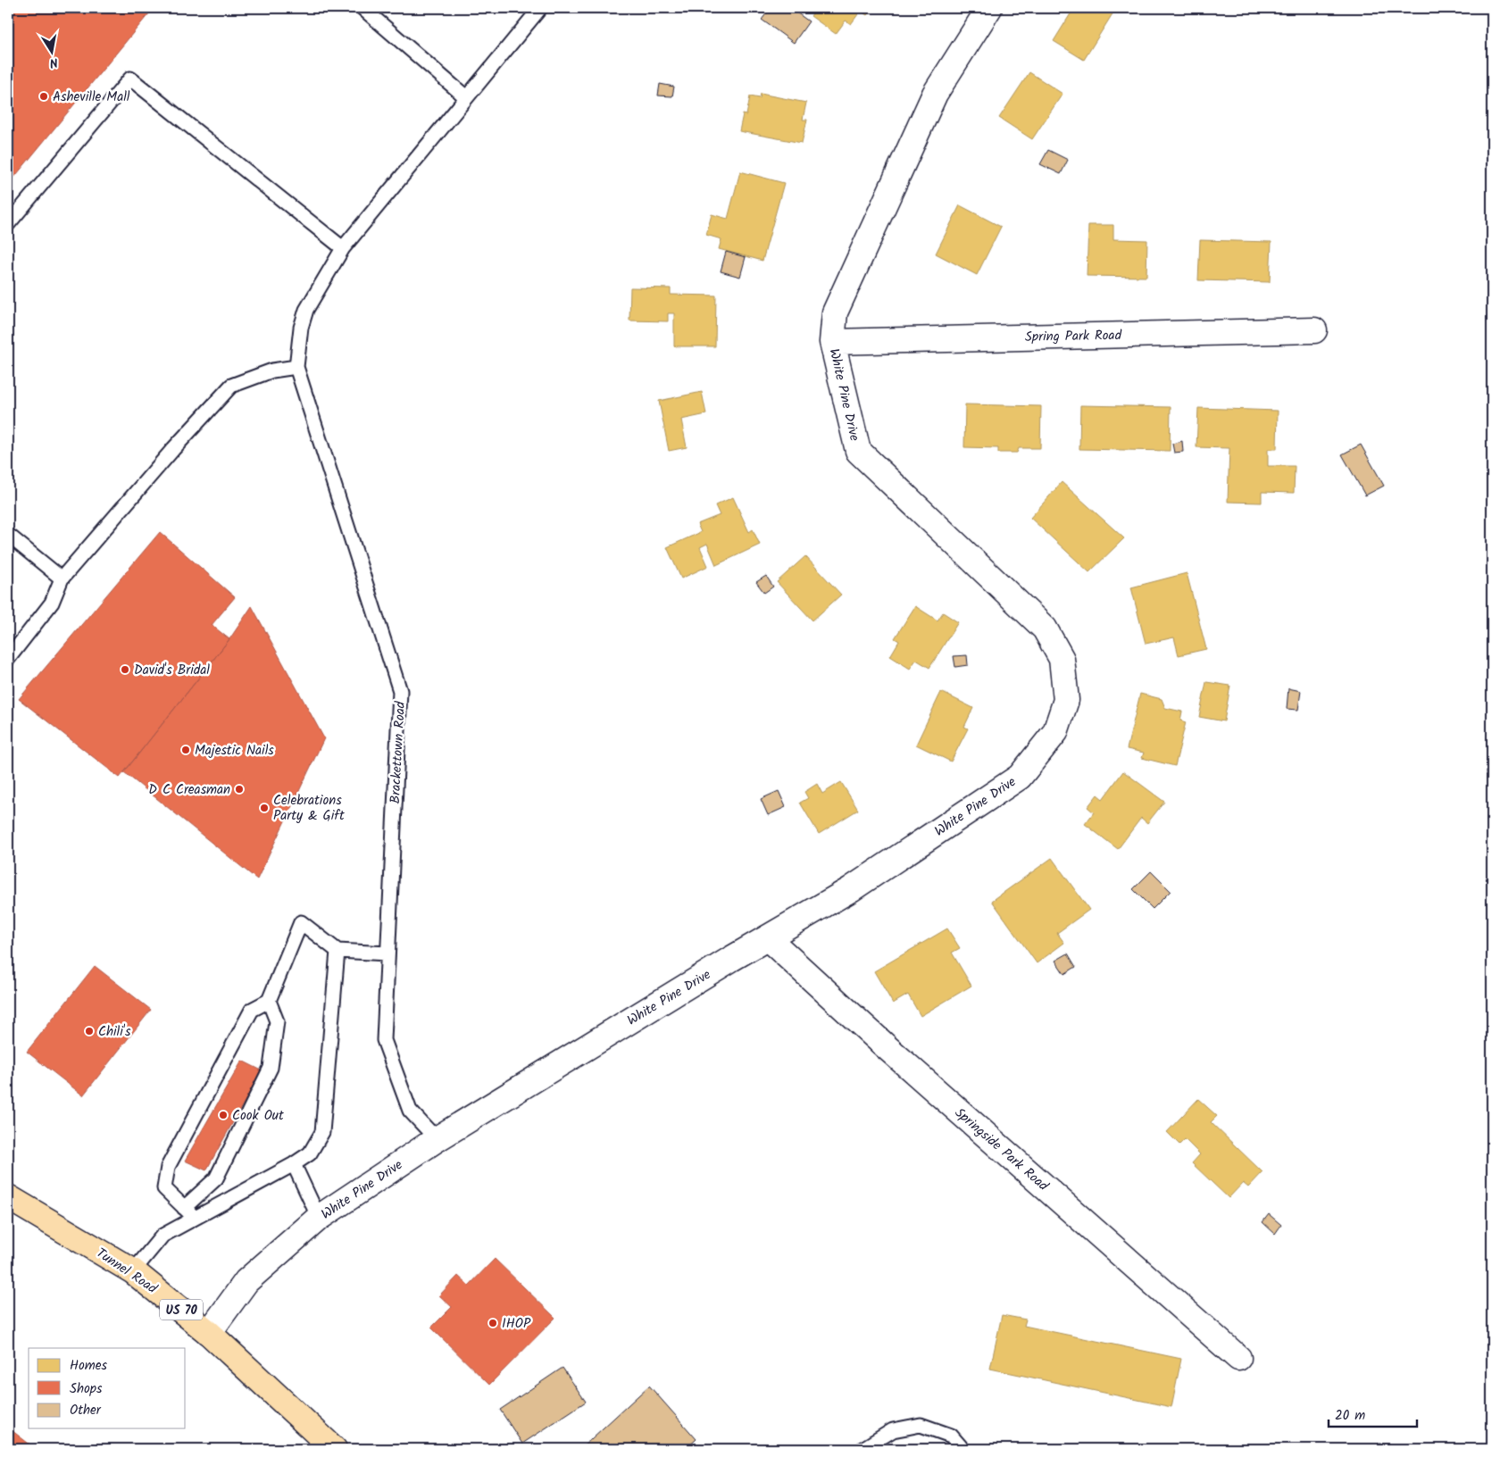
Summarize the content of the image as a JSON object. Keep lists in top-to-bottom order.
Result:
{
  "streets": {
    "main road": ["Tunnel Road", "US 70"],
    "street": ["Spring Park Road", "White Pine Drive", "Springside Park Road"],
    "lane": ["Brackettown Road"]
  },
  "crossings": [
    ["Spring Park Road", "White Pine Drive"],
    ["White Pine Drive", "Brackettown Road"],
    ["White Pine Drive", "Springside Park Road"],
    ["White Pine Drive", "Tunnel Road"]
  ],
  "places": [
    "Asheville Mall",
    "David's Bridal",
    "Majestic Nails",
    "D C Creasman",
    "Celebrations Party & Gift",
    "Chili's",
    "Cook Out",
    "IHOP"
  ],
  "legend": ["Homes", "Shops", "Other"],
  "scale_bar": "20 m",
  "north": "bottom"
}
